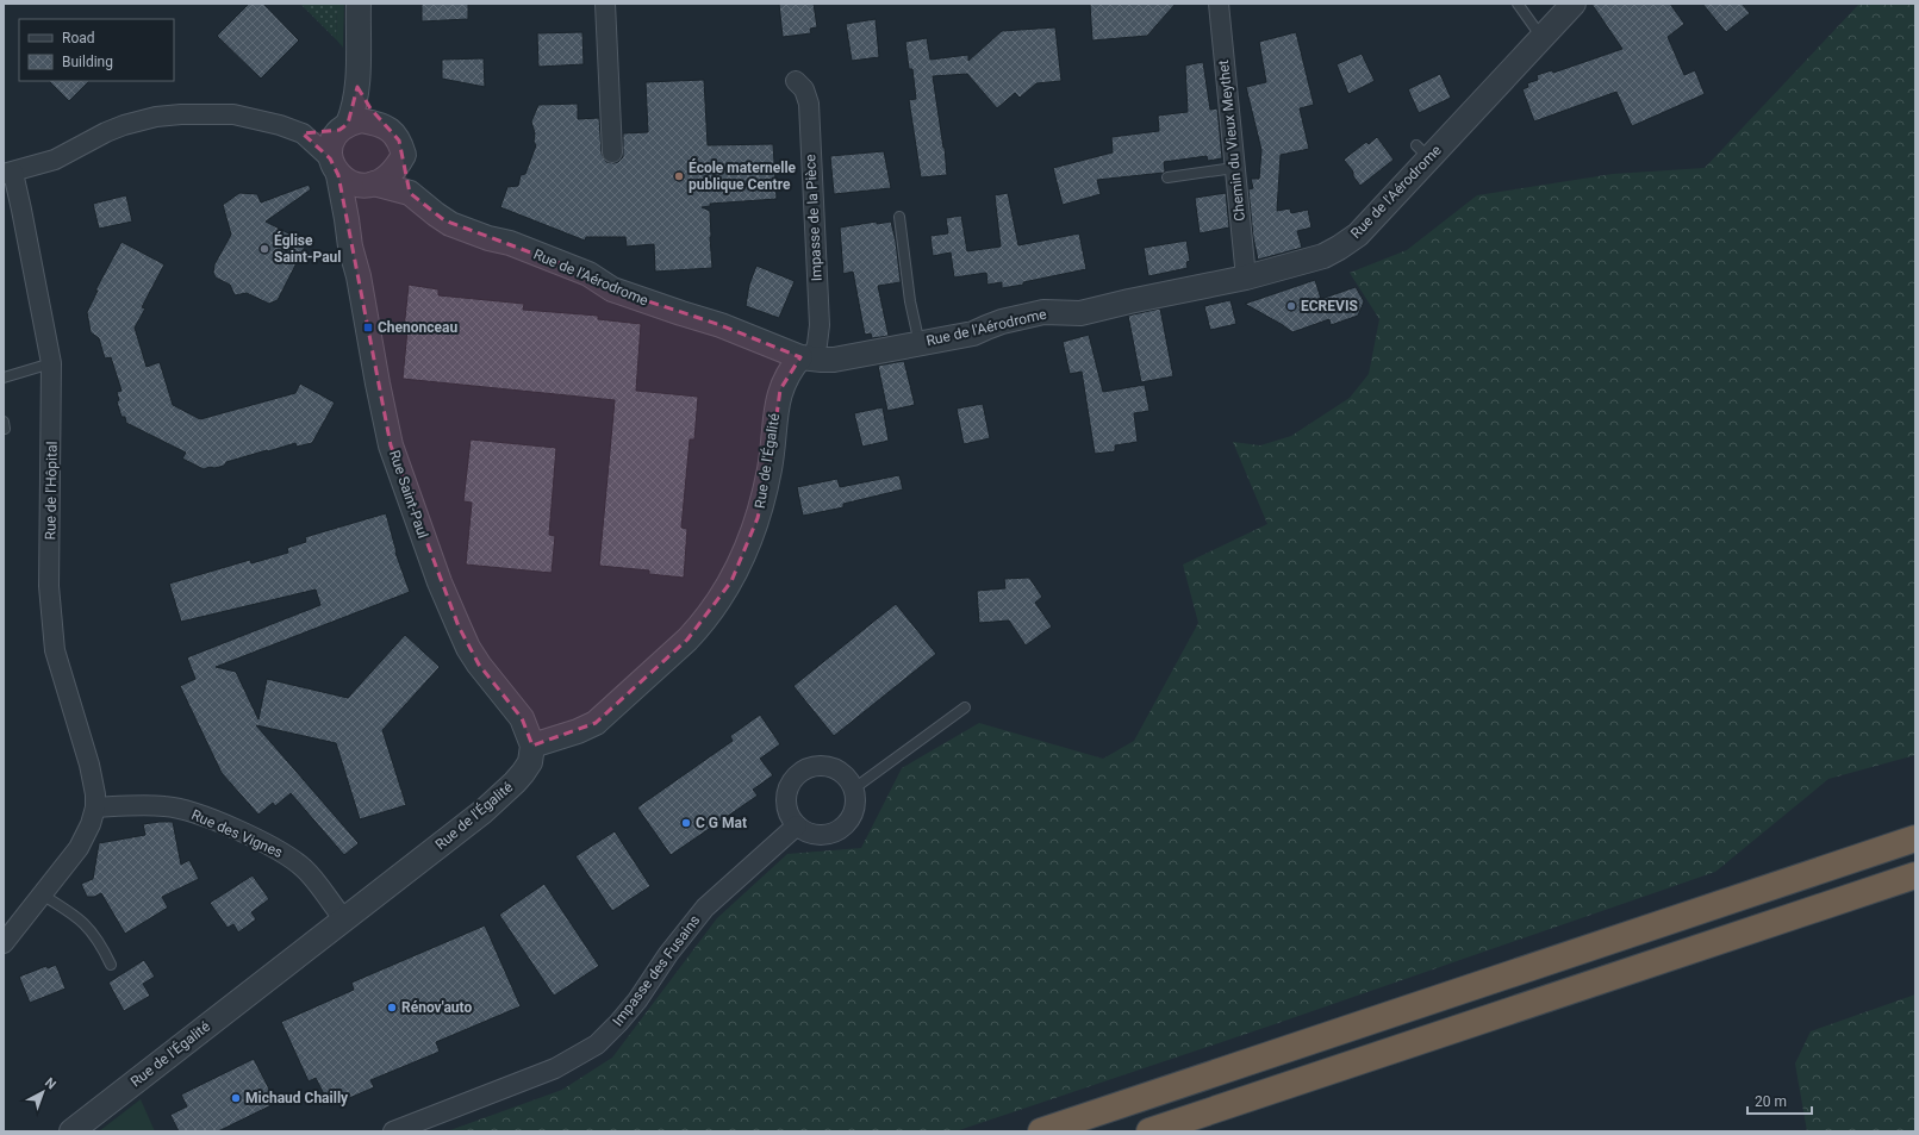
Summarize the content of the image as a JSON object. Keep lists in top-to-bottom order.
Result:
{
  "streets": {
    "street": [
      "Chemin du Vieux Meythet",
      "Rue de l'Aérodrome",
      "Impasse de la Pièce",
      "Rue de l'Égalité",
      "Rue de l'Hôpital",
      "Rue Saint-Paul",
      "Rue des Vignes",
      "Impasse des Fusains"
    ]
  },
  "crossings": [
    ["Chemin du Vieux Meythet", "Rue de l'Aérodrome"],
    ["Rue de l'Aérodrome", "Impasse de la Pièce"],
    ["Rue de l'Aérodrome", "Rue de l'Égalité"],
    ["Rue de l'Aérodrome", "Rue de l'Hôpital"],
    ["Rue de l'Aérodrome", "Rue Saint-Paul"],
    ["Impasse de la Pièce", "Rue de l'Égalité"],
    ["Rue de l'Égalité", "Rue Saint-Paul"],
    ["Rue de l'Égalité", "Rue des Vignes"],
    ["Rue de l'Hôpital", "Rue des Vignes"]
  ],
  "places": {
    "other": [
      "École maternelle publique Centre",
      "Église Saint-Paul",
      "ECREVIS",
      "C G Mat",
      "Rénov'auto",
      "Michaud Chailly"
    ],
    "transit": ["Chenonceau"]
  },
  "legend": ["Road", "Building"],
  "scale_bar": "20 m",
  "north": "top right"
}
